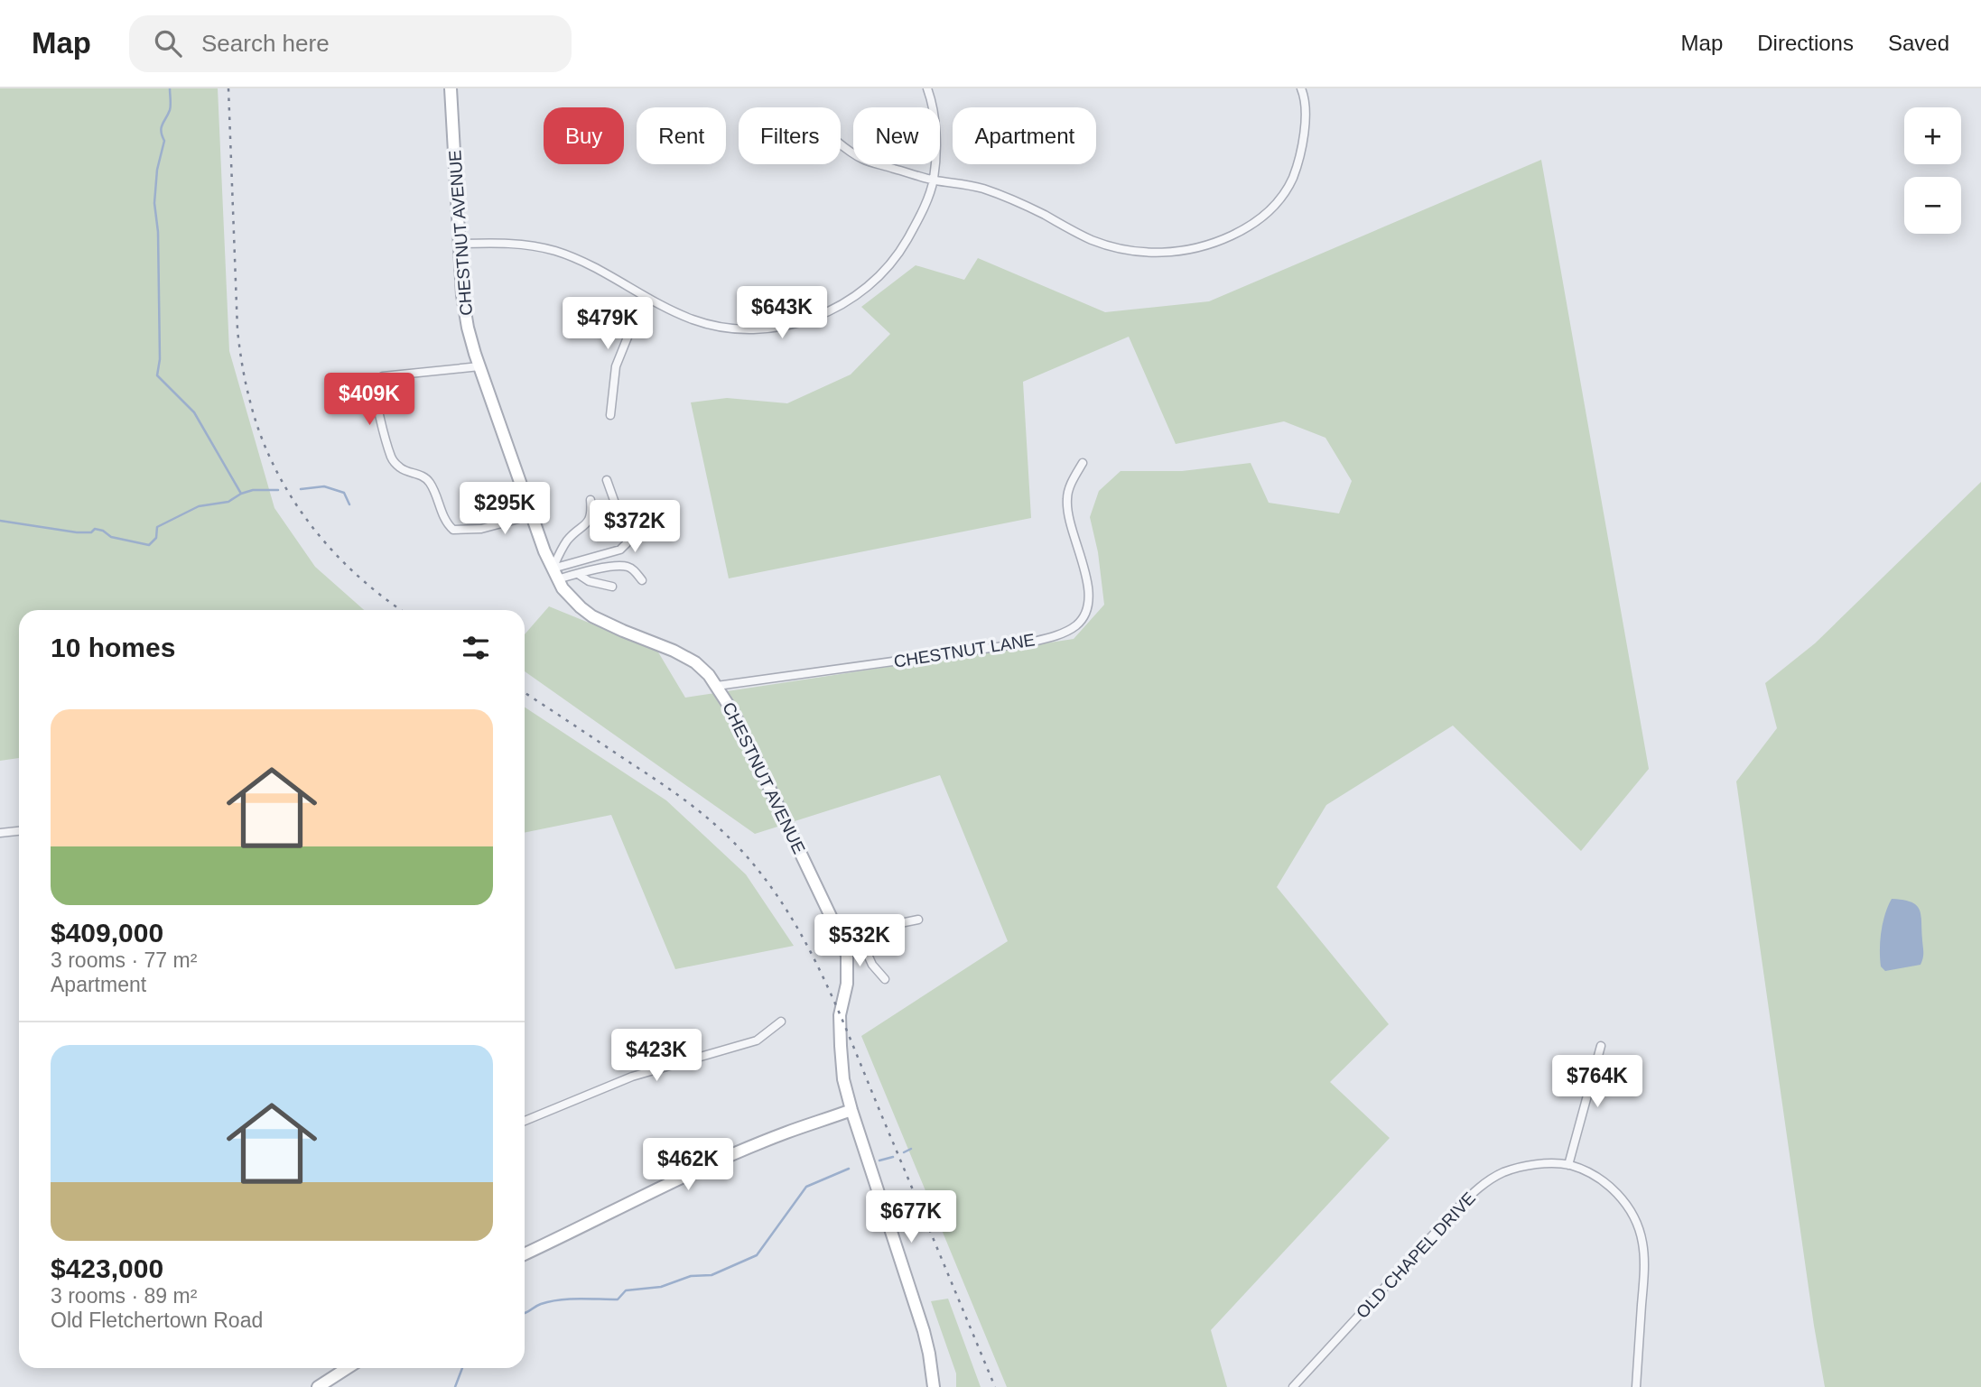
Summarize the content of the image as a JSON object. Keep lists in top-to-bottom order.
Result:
{
  "streets": {
    "street": ["CHESTNUT AVENUE", "CHESTNUT LANE", "OLD CHAPEL DRIVE"]
  },
  "crossings": [
    ["CHESTNUT AVENUE", "CHESTNUT LANE"]
  ],
  "page": {
    "header": "Map",
    "search": "Search here",
    "nav": ["Map", "Directions", "Saved"],
    "map_buttons": ["+", "−"],
    "chip": [
      "Buy",
      "Rent",
      "Filters",
      "New",
      "Apartment"
    ],
    "price": [
      "$643K",
      "$479K",
      "$409K",
      "$295K",
      "$372K",
      "$532K",
      "$423K",
      "$764K",
      "$462K",
      "$677K"
    ],
    "heading": "10 homes",
    "list": [
      {
        "name": "$409,000",
        "note": "3 rooms · 77 m² · Apartment"
      },
      {
        "name": "$423,000",
        "note": "3 rooms · 89 m² · Old Fletchertown Road"
      }
    ]
  }
}
